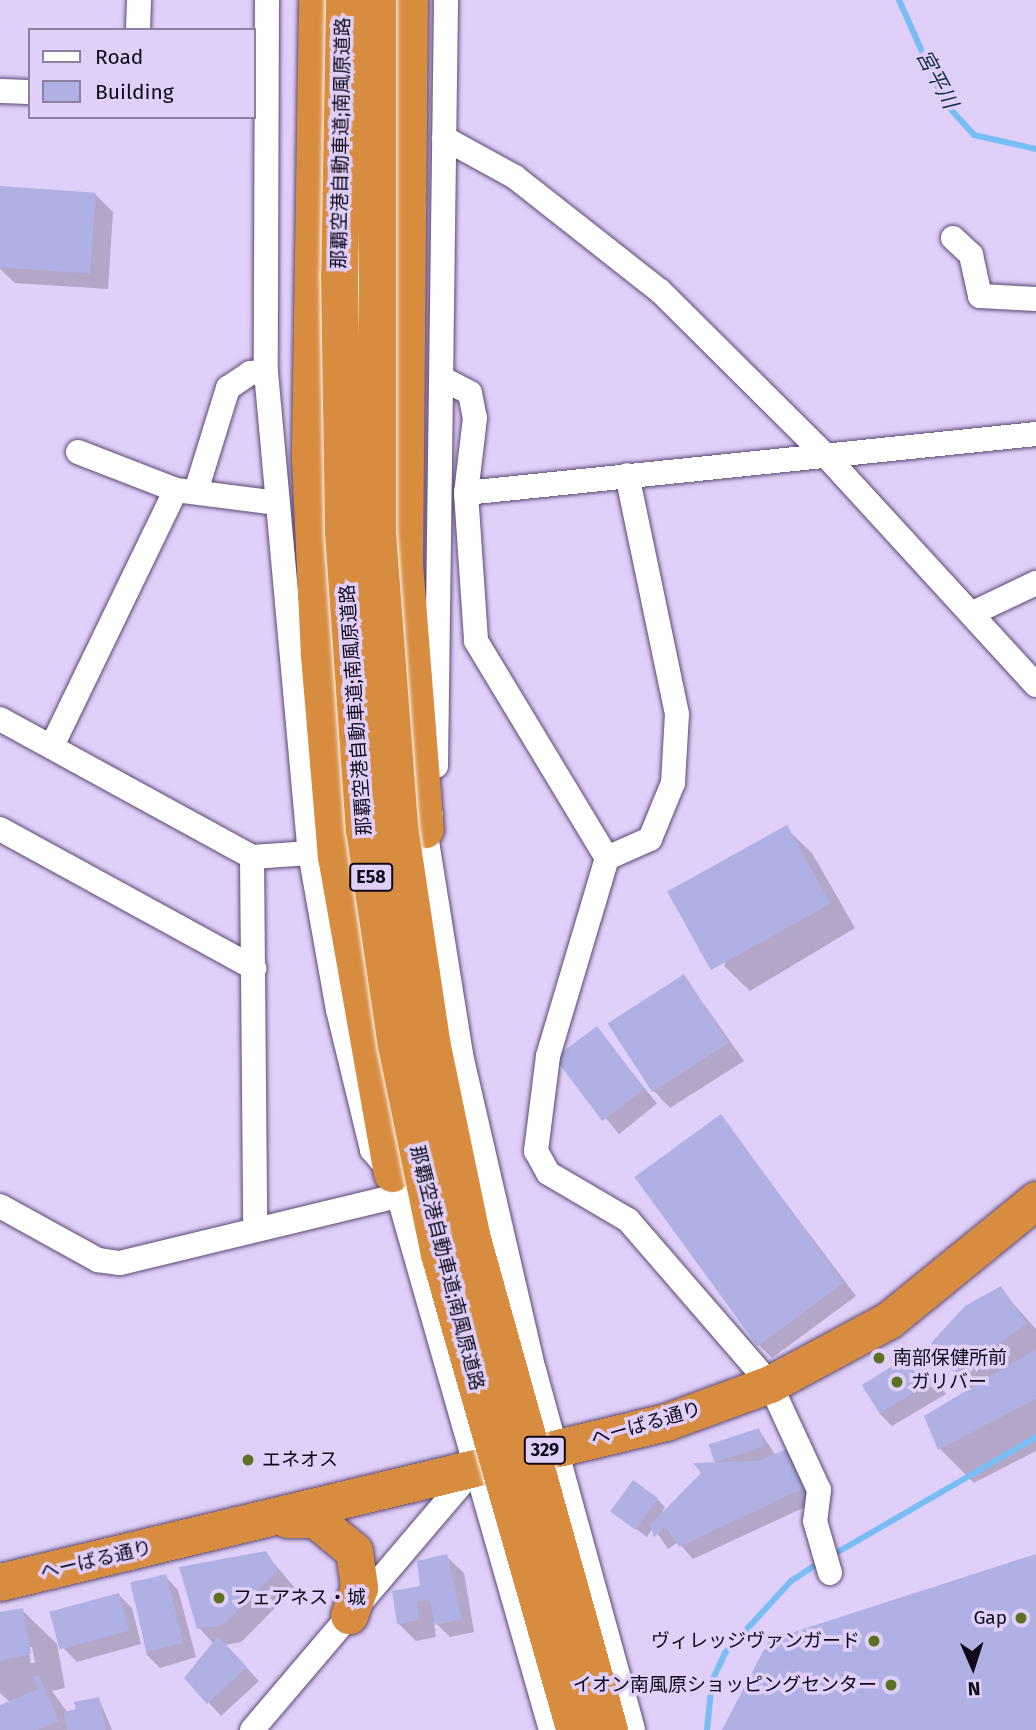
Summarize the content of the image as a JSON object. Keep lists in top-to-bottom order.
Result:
{
  "streets": {
    "highway": [
      "那覇空港自動車道;南風原道路",
      "E58",
      "へーばる通り",
      "329"
    ]
  },
  "water": ["宮平川"],
  "places": [
    "南部保健所前",
    "ガリバー",
    "エネオス",
    "フェアネス・城",
    "Gap",
    "ヴィレッジヴァンガード",
    "イオン南風原ショッピングセンター"
  ],
  "legend": ["Road", "Building"],
  "north": "bottom"
}
